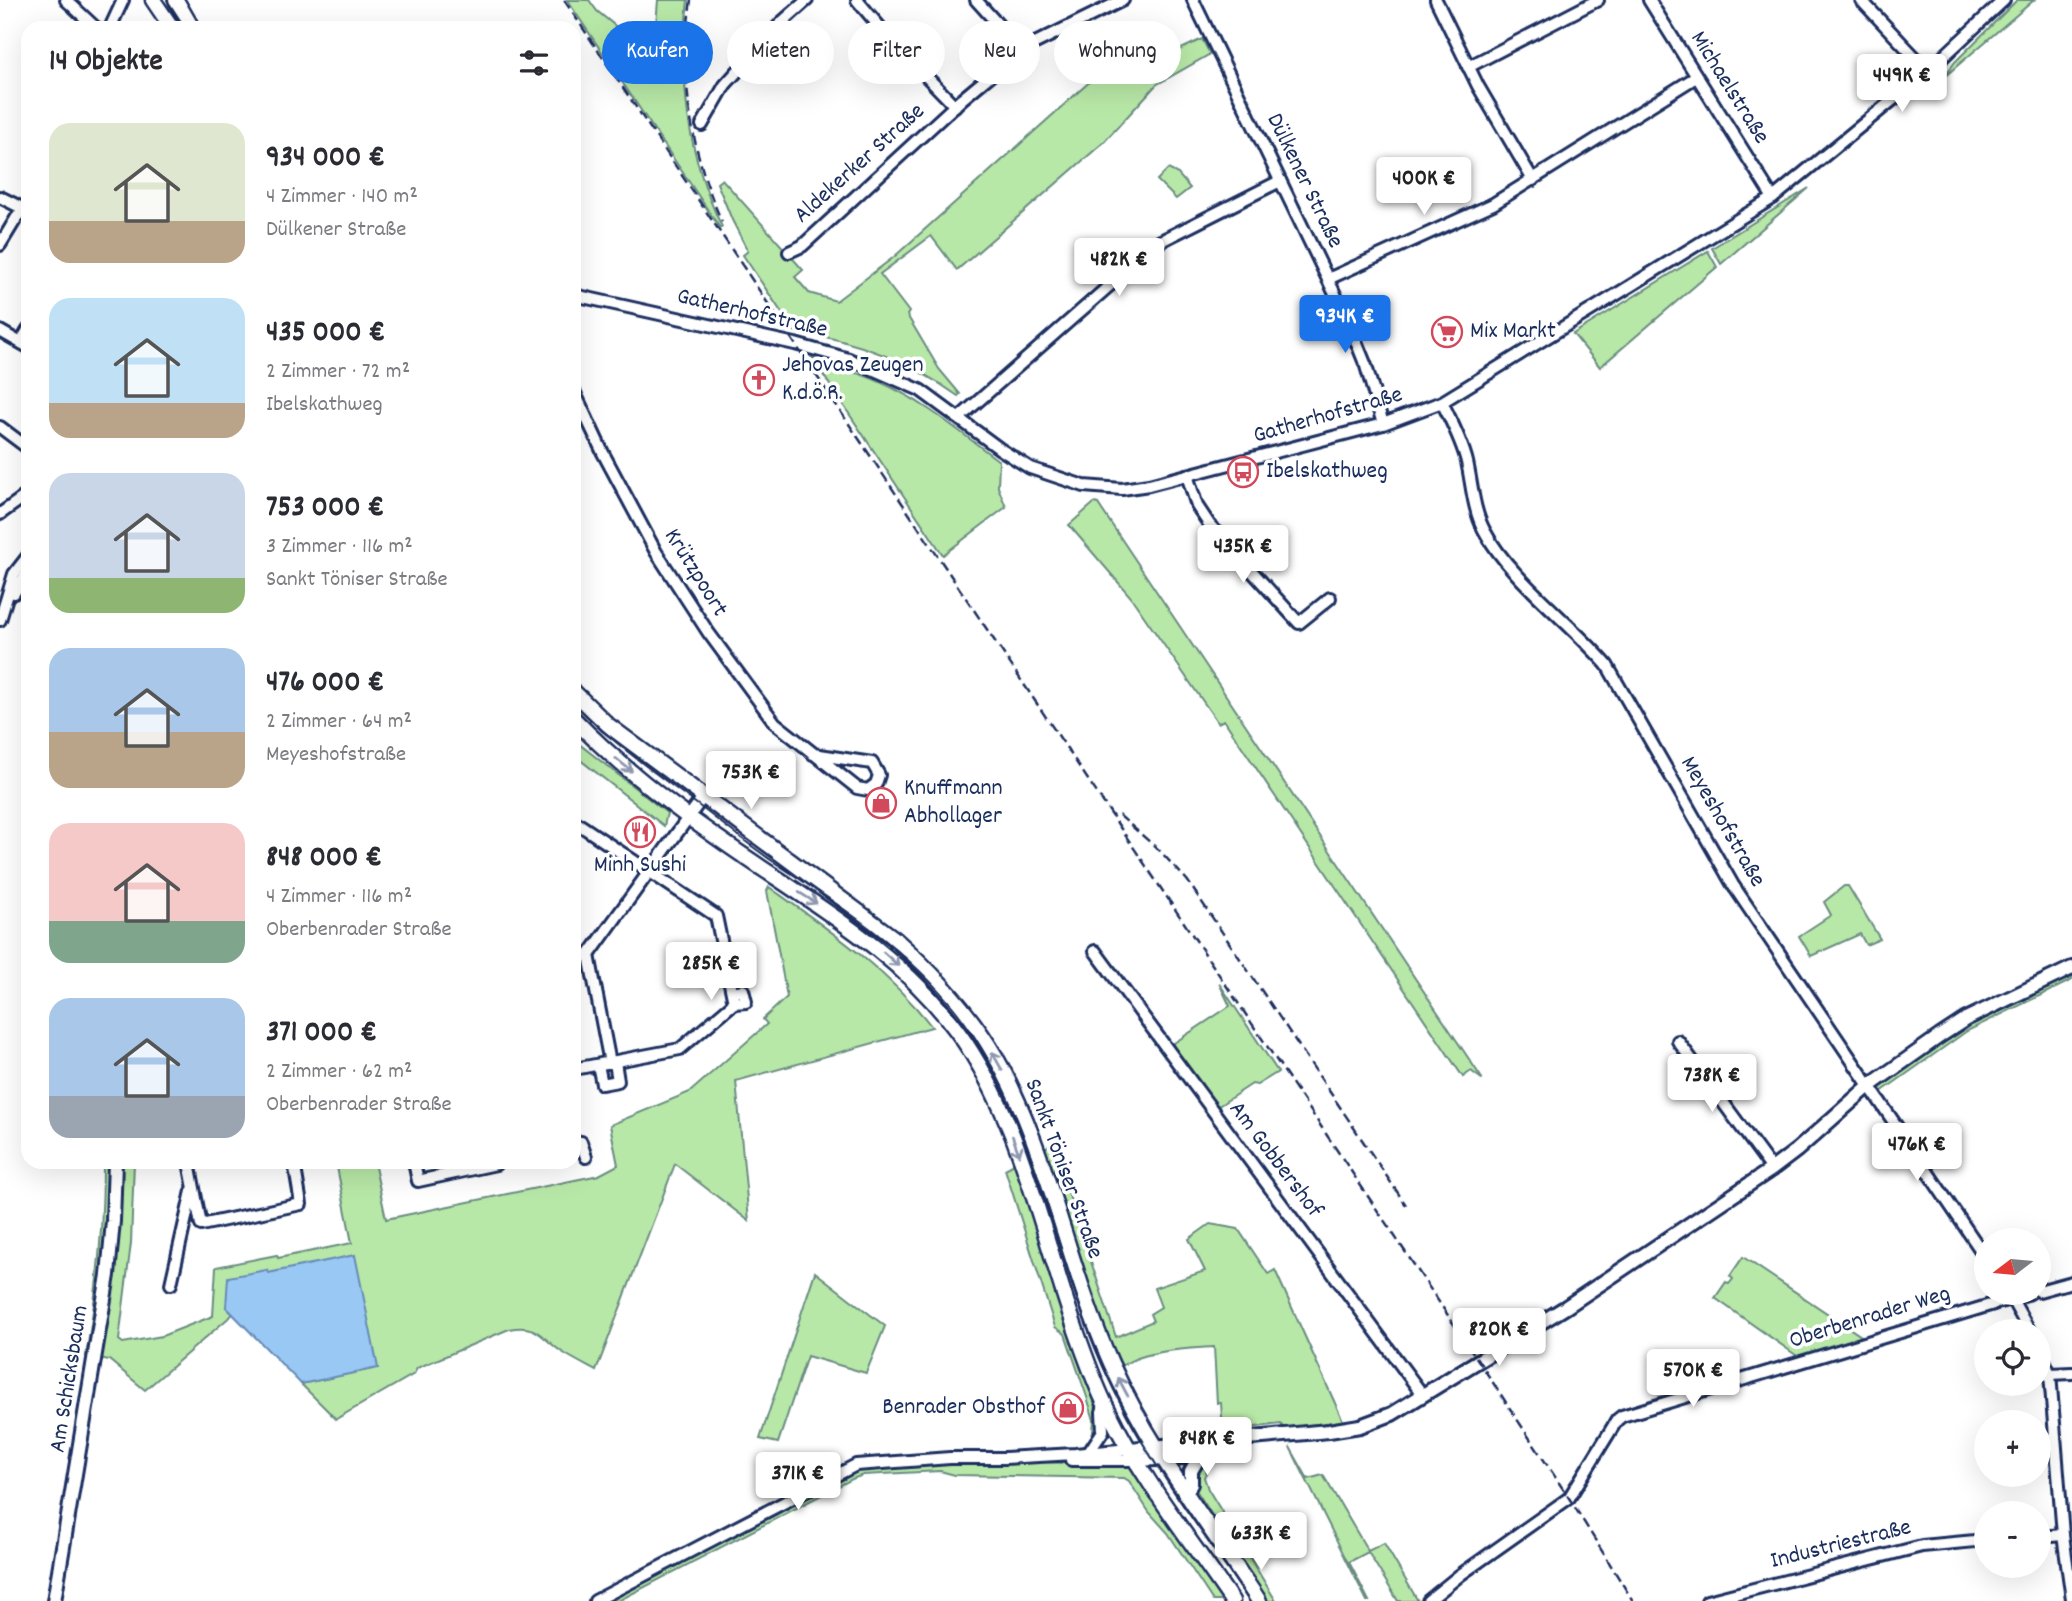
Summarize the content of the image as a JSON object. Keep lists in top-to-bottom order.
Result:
{
  "streets": {
    "main road": ["Sankt Töniser Straße"],
    "street": [
      "Michaelstraße",
      "Aldekerker Straße",
      "Dülkener Straße",
      "Gatherhofstraße",
      "Krützpoort",
      "Meyeshofstraße",
      "Am Gobbershof",
      "Oberbenrader Weg",
      "Am Schicksbaum",
      "Industriestraße"
    ]
  },
  "crossings": [
    ["Michaelstraße", "Gatherhofstraße"],
    ["Dülkener Straße", "Gatherhofstraße"],
    ["Gatherhofstraße", "Meyeshofstraße"]
  ],
  "places": {
    "supermarket": ["Mix Markt"],
    "church": ["Jehovas Zeugen K.d.ö.R."],
    "bus stop": ["Ibelskathweg"],
    "shop": ["Knuffmann Abhollager", "Benrader Obsthof"],
    "restaurant": ["Minh Sushi"]
  },
  "north": "left",
  "page": {
    "chip": [
      "Kaufen",
      "Mieten",
      "Filter",
      "Neu",
      "Wohnung"
    ],
    "heading": "14 Objekte",
    "price": [
      "449K €",
      "400K €",
      "482K €",
      "934K €",
      "435K €",
      "753K €",
      "285K €",
      "738K €",
      "476K €",
      "820K €",
      "570K €",
      "848K €",
      "371K €",
      "633K €"
    ],
    "list": [
      {
        "name": "934 000 €",
        "note": "4 Zimmer · 140 m² · Dülkener Straße"
      },
      {
        "name": "435 000 €",
        "note": "2 Zimmer · 72 m² · Ibelskathweg"
      },
      {
        "name": "753 000 €",
        "note": "3 Zimmer · 116 m² · Sankt Töniser Straße"
      },
      {
        "name": "476 000 €",
        "note": "2 Zimmer · 64 m² · Meyeshofstraße"
      },
      {
        "name": "848 000 €",
        "note": "4 Zimmer · 116 m² · Oberbenrader Straße"
      },
      {
        "name": "371 000 €",
        "note": "2 Zimmer · 62 m² · Oberbenrader Straße"
      }
    ],
    "map_buttons": ["+", "−"]
  }
}
